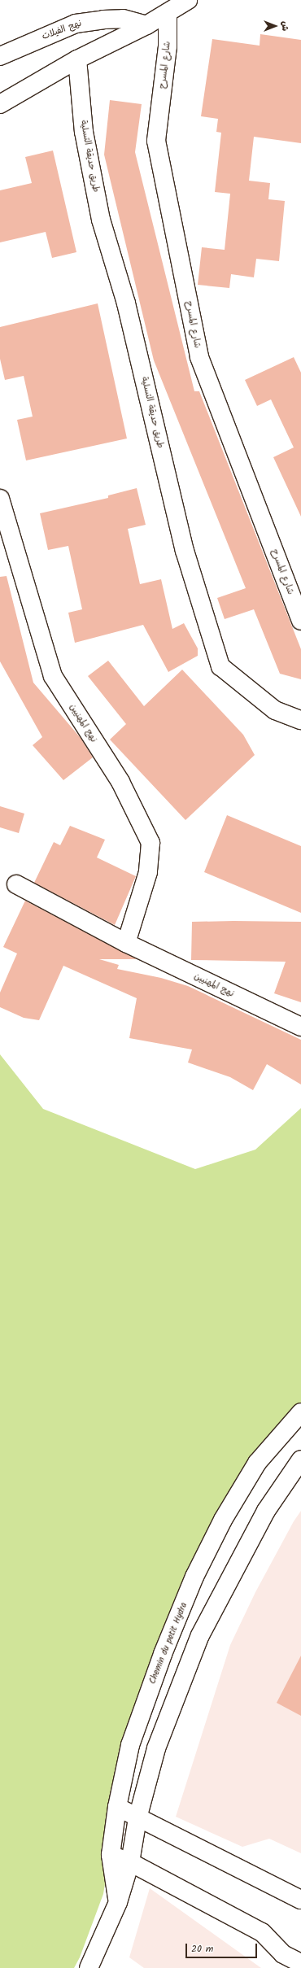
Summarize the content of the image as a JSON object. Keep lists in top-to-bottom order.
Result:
{
  "streets": {
    "street": [
      "نهج الفيلات",
      "شارع المسرح",
      "طريق حديقة التسلية",
      "نهج المهنيين",
      "Chemin du petit Hydra"
    ]
  },
  "scale_bar": "20 m",
  "north": "right"
}
